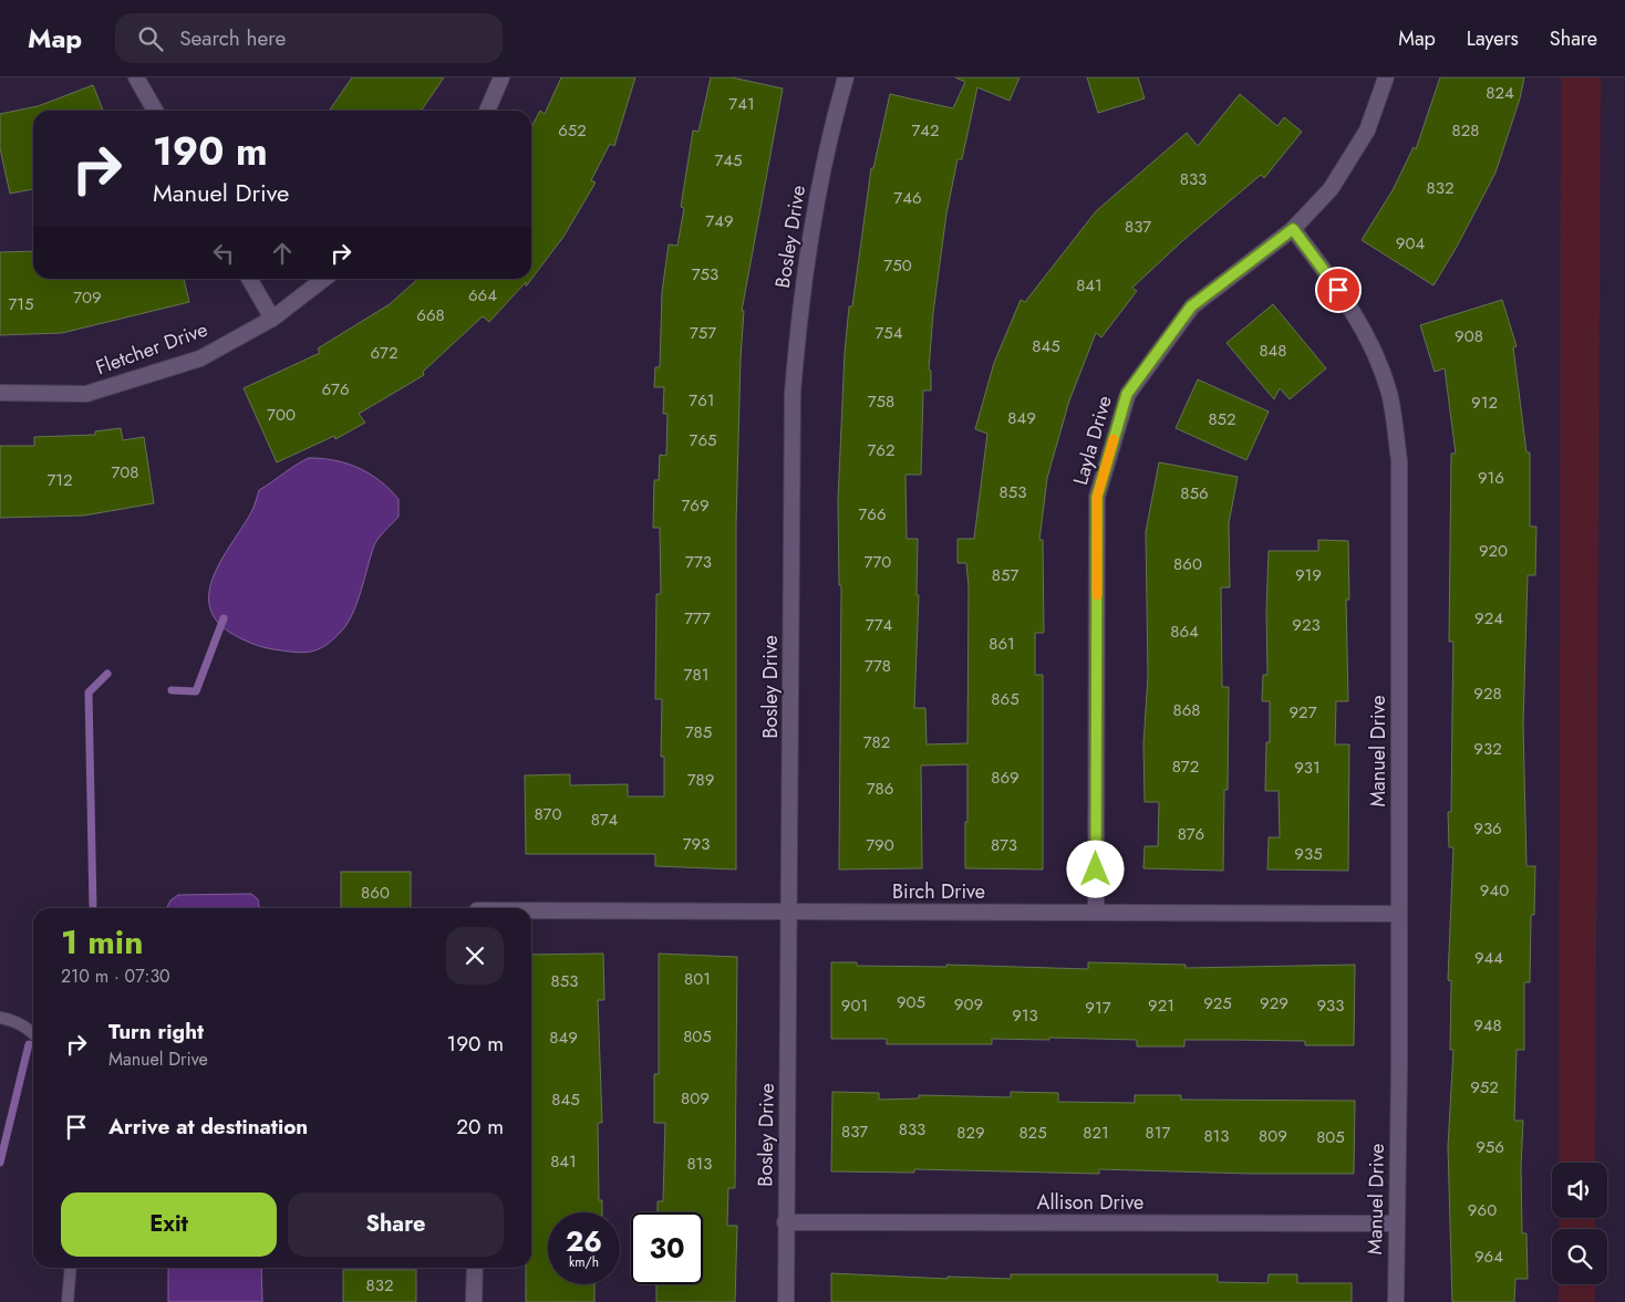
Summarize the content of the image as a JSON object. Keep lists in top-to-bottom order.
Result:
{
  "streets": {
    "street": [
      "Bosley Drive",
      "Fletcher Drive",
      "Layla Drive",
      "Manuel Drive",
      "Birch Drive",
      "Allison Drive"
    ]
  },
  "crossings": [
    ["Bosley Drive", "Birch Drive"],
    ["Bosley Drive", "Allison Drive"],
    ["Layla Drive", "Manuel Drive"],
    ["Layla Drive", "Birch Drive"],
    ["Manuel Drive", "Birch Drive"],
    ["Manuel Drive", "Allison Drive"]
  ],
  "house_numbers": [
    "824",
    "741",
    "652",
    "742",
    "828",
    "745",
    "833",
    "832",
    "746",
    "749",
    "837",
    "904",
    "750",
    "753",
    "841",
    "664",
    "709",
    "715",
    "668",
    "757",
    "754",
    "908",
    "845",
    "848",
    "672",
    "676",
    "761",
    "758",
    "912",
    "700",
    "849",
    "852",
    "765",
    "762",
    "708",
    "916",
    "712",
    "853",
    "856",
    "769",
    "766",
    "920",
    "773",
    "770",
    "860",
    "857",
    "919",
    "777",
    "924",
    "774",
    "923",
    "864",
    "861",
    "778",
    "781",
    "928",
    "865",
    "868",
    "927",
    "785",
    "782",
    "932",
    "872",
    "931",
    "869",
    "789",
    "786",
    "870",
    "874",
    "936",
    "876",
    "793",
    "790",
    "873",
    "935",
    "940",
    "860",
    "944",
    "801",
    "853",
    "905",
    "925",
    "929",
    "909",
    "901",
    "921",
    "933",
    "917",
    "913",
    "948",
    "805",
    "849",
    "952",
    "809",
    "845",
    "833",
    "837",
    "829",
    "825",
    "821",
    "817",
    "813",
    "809",
    "805",
    "956",
    "841",
    "813",
    "960",
    "964",
    "832"
  ],
  "page": {
    "header": "Map",
    "search": "Search here",
    "nav": ["Map", "Layers", "Share"],
    "turn": ["190 m", "Manuel Drive"],
    "heading": ["1 min", "210 m · 07:30"],
    "list": [
      {
        "name": "Turn right",
        "note": "Manuel Drive",
        "value": "190 m"
      },
      {
        "name": "Arrive at destination",
        "value": "20 m"
      }
    ],
    "buttons": ["Exit", "Share"],
    "speed": "26 km/h",
    "limit": "30"
  }
}
